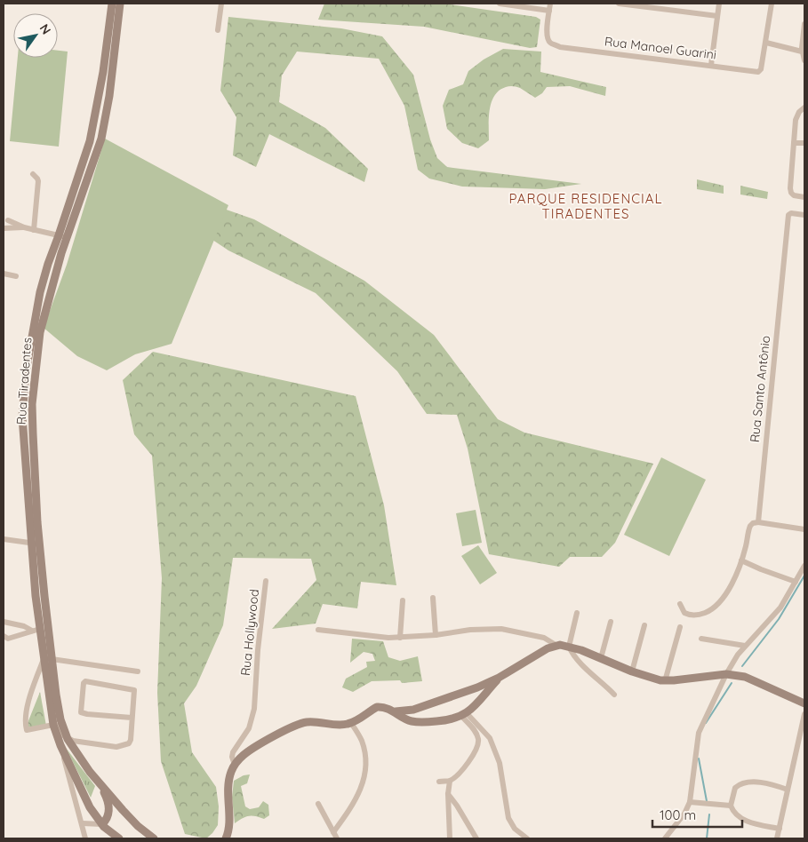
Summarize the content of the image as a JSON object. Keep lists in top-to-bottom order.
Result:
{
  "streets": {
    "street": [
      "Rua Manoel Guarini",
      "Rua Tiradentes",
      "Rua Santo Antônio",
      "Rua Hollywood"
    ]
  },
  "districts": ["PARQUE RESIDENCIAL TIRADENTES"],
  "scale_bar": "100 m",
  "north": "top right"
}
